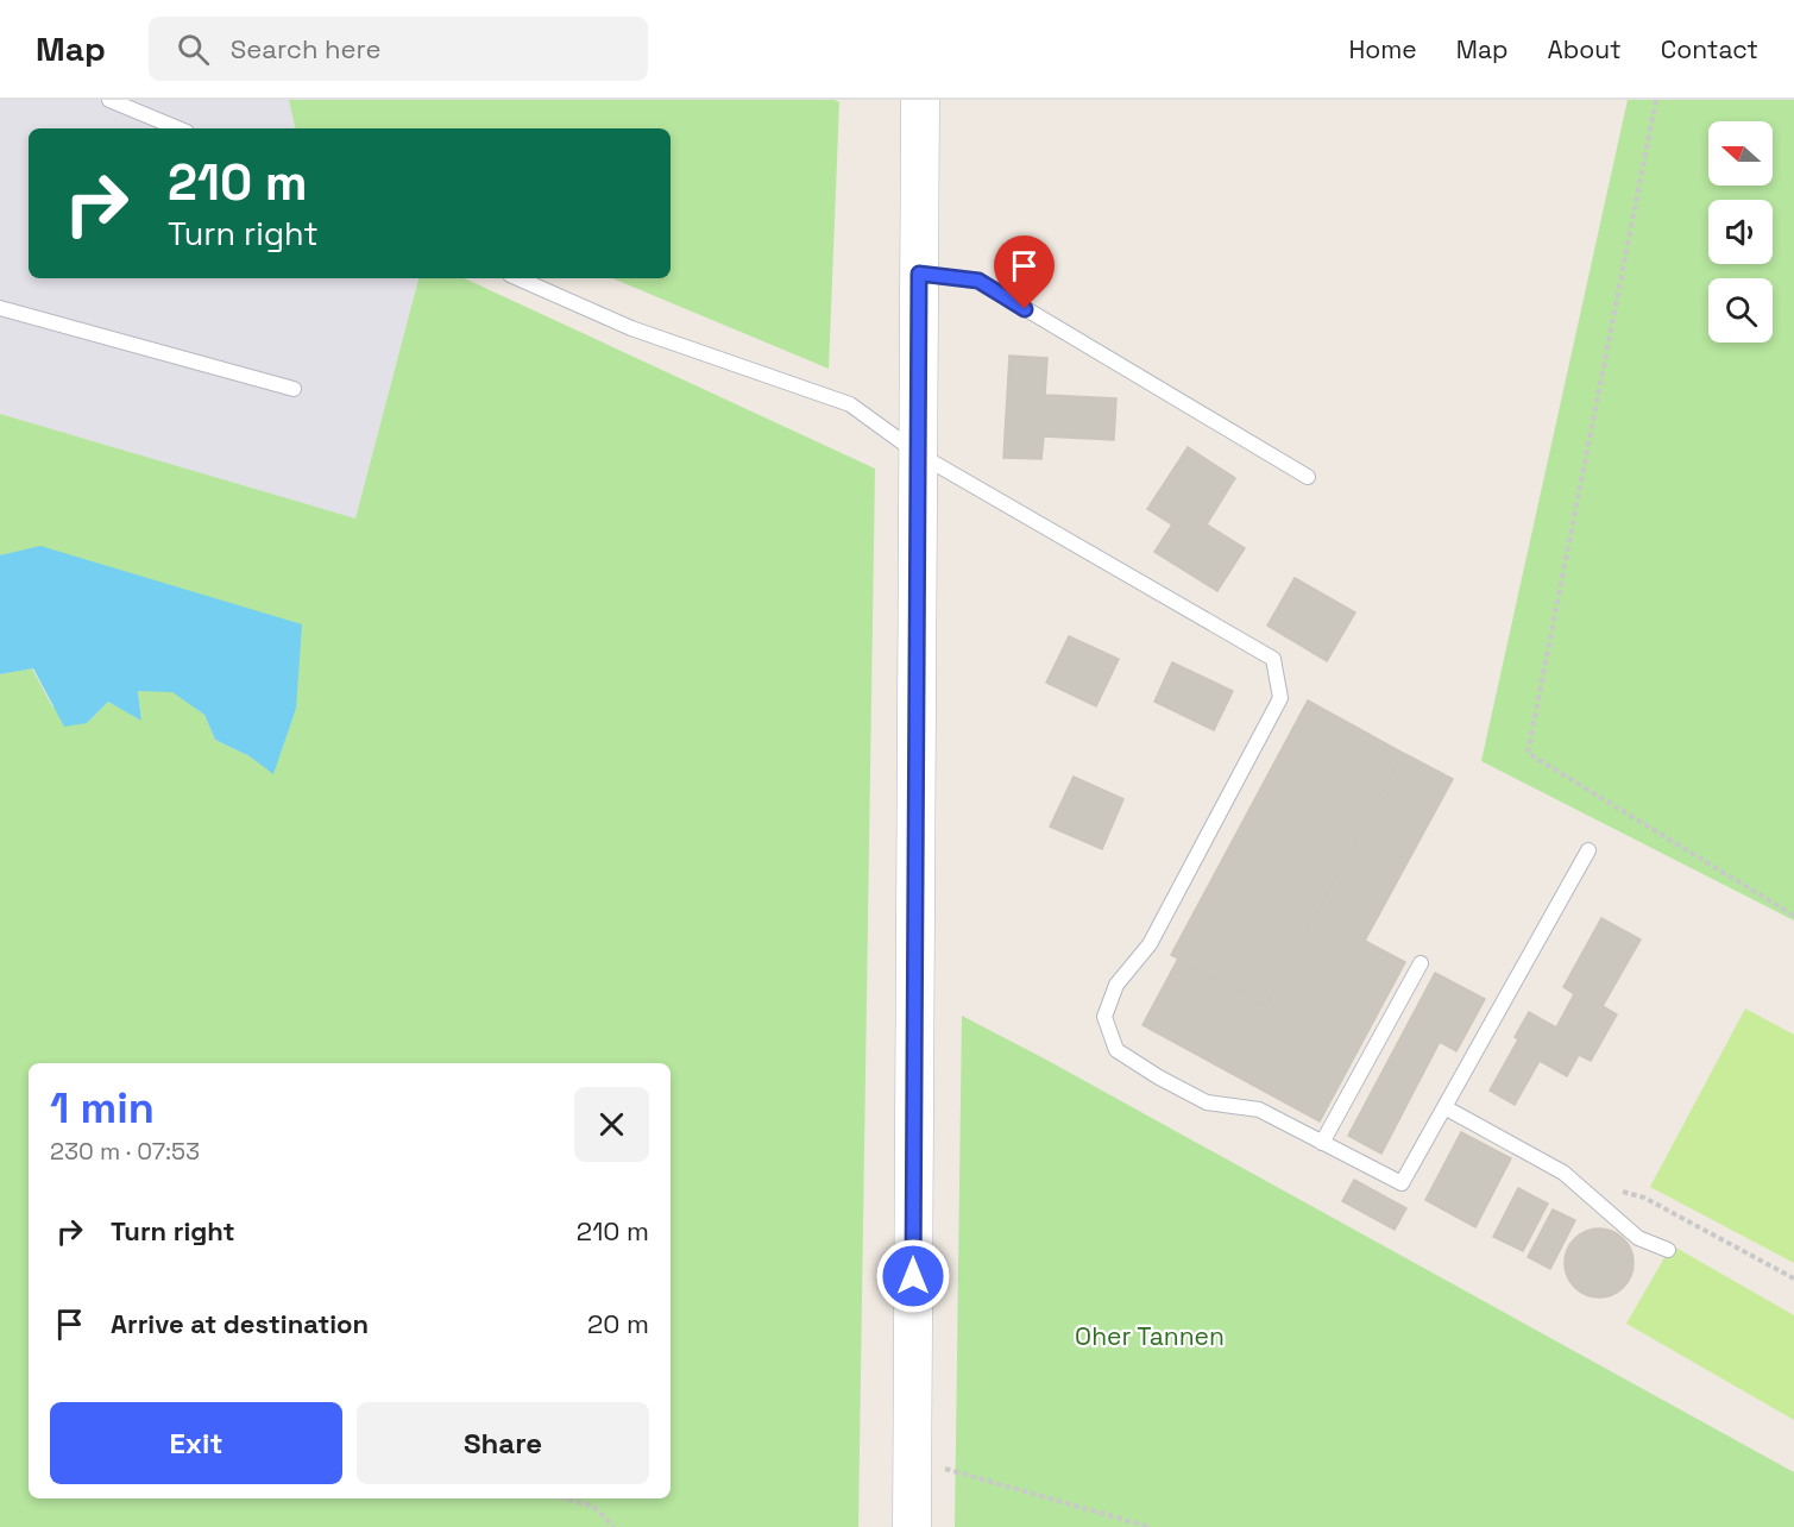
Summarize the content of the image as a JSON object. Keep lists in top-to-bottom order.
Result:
{
  "parks": ["Oher Tannen"],
  "north": "left",
  "page": {
    "header": "Map",
    "search": "Search here",
    "nav": [
      "Home",
      "Map",
      "About",
      "Contact"
    ],
    "turn": ["210 m", "Turn right"],
    "heading": ["1 min", "230 m · 07:53"],
    "list": [
      {
        "name": "Turn right",
        "value": "210 m"
      },
      {
        "name": "Arrive at destination",
        "value": "20 m"
      }
    ],
    "buttons": ["Exit", "Share"]
  }
}
